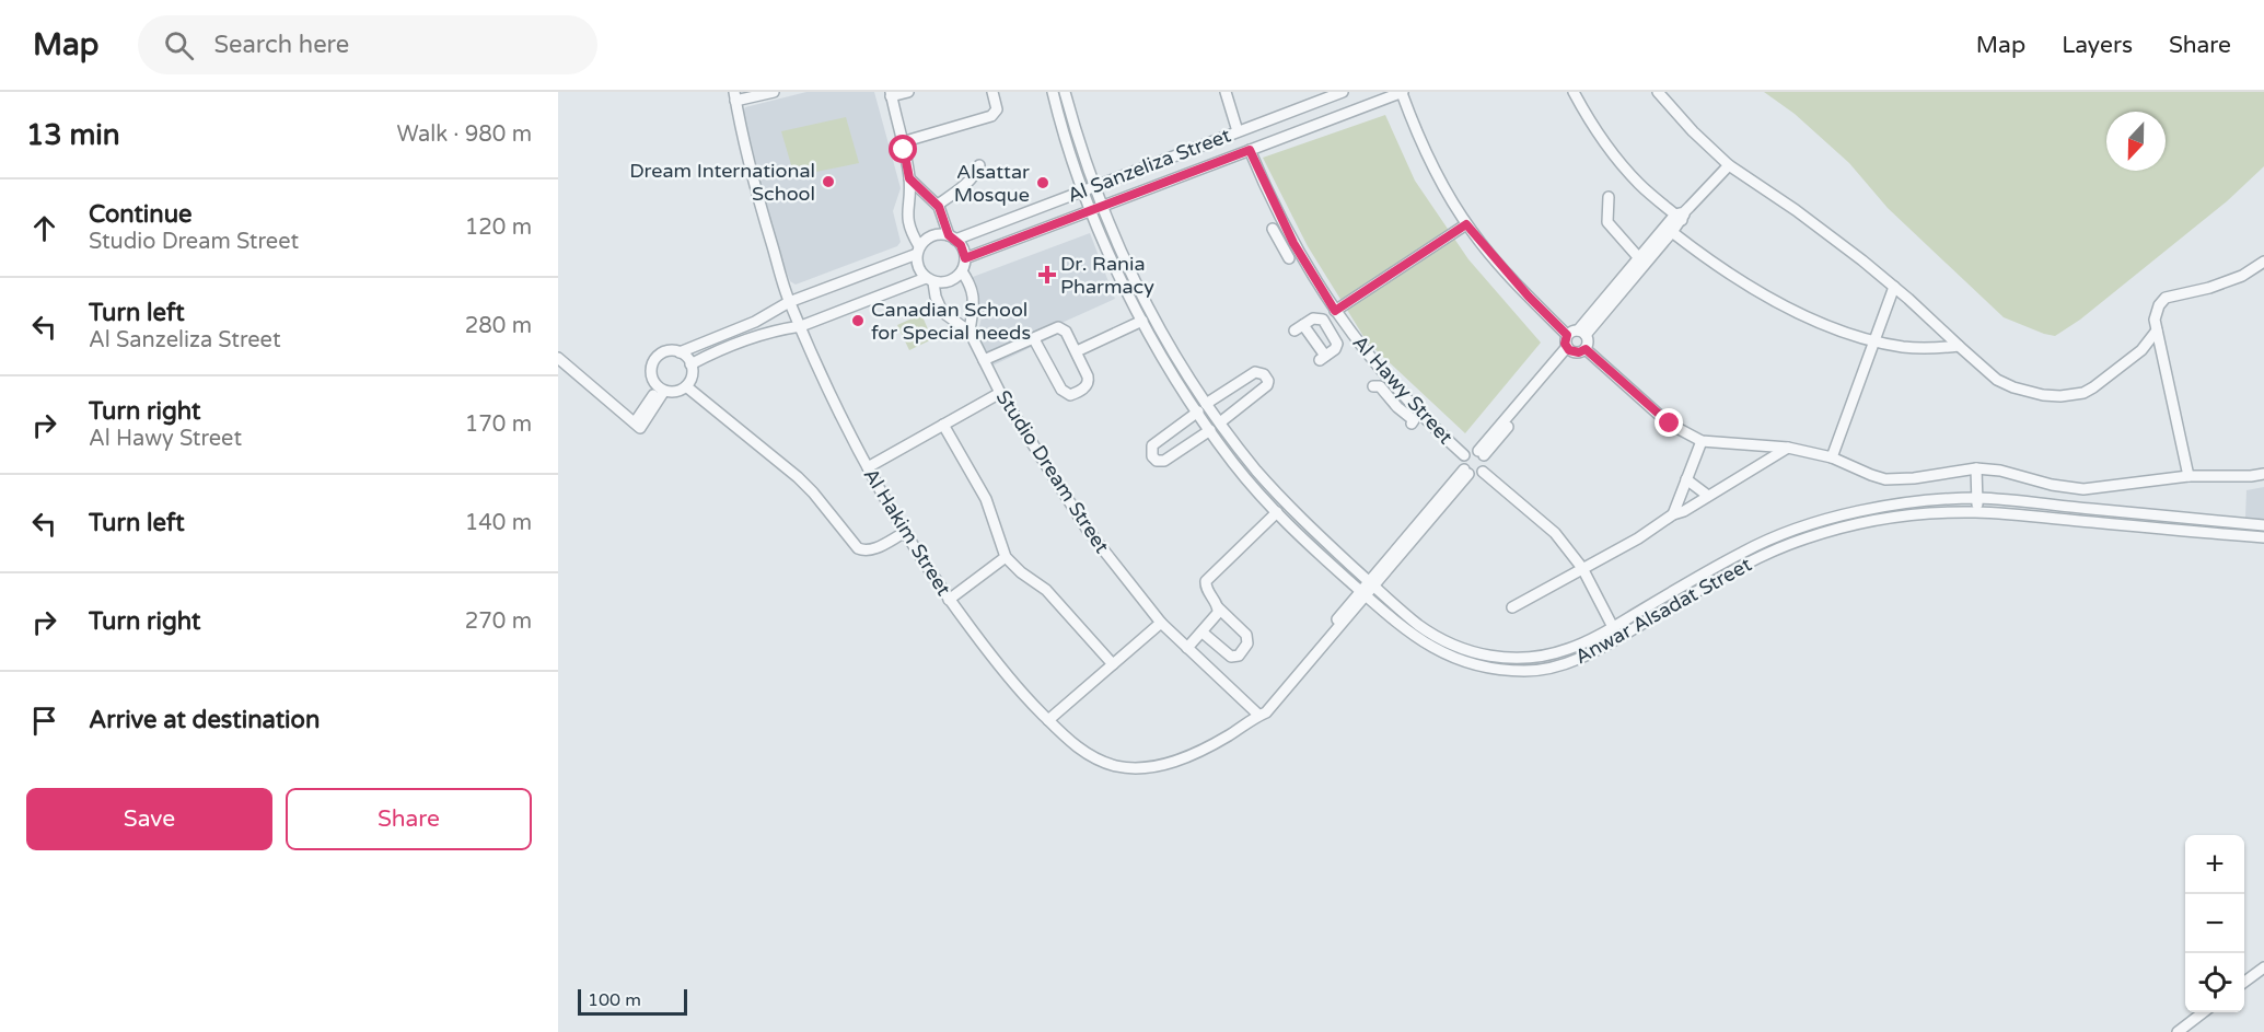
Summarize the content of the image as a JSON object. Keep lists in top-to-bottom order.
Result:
{
  "streets": {
    "street": [
      "Al Sanzeliza Street",
      "Al Hawy Street",
      "Studio Dream Street",
      "Al Hakim Street",
      "Anwar Alsadat Street"
    ]
  },
  "crossings": [
    ["Al Sanzeliza Street", "Al Hawy Street"],
    ["Al Sanzeliza Street", "Studio Dream Street"],
    ["Al Sanzeliza Street", "Anwar Alsadat Street"],
    ["Al Hawy Street", "Al Hakim Street"],
    ["Studio Dream Street", "Al Hakim Street"],
    ["Al Hakim Street", "Anwar Alsadat Street"]
  ],
  "places": {
    "other": ["Dream International School", "Alsattar Mosque", "Canadian School for Special needs"],
    "health": ["Dr. Rania Pharmacy"]
  },
  "scale_bar": "100 m",
  "north": "bottom",
  "page": {
    "header": "Map",
    "search": "Search here",
    "nav": ["Map", "Layers", "Share"],
    "heading": ["13 min", "Walk · 980 m"],
    "list": [
      ["Continue", "Studio Dream Street", "120 m"],
      ["Turn left", "Al Sanzeliza Street", "280 m"],
      ["Turn right", "Al Hawy Street", "170 m"],
      ["Turn left", "140 m"],
      ["Turn right", "270 m"],
      "Arrive at destination"
    ],
    "buttons": ["Save", "Share"],
    "map_buttons": ["+", "−"],
    "scale": "100 m"
  }
}
